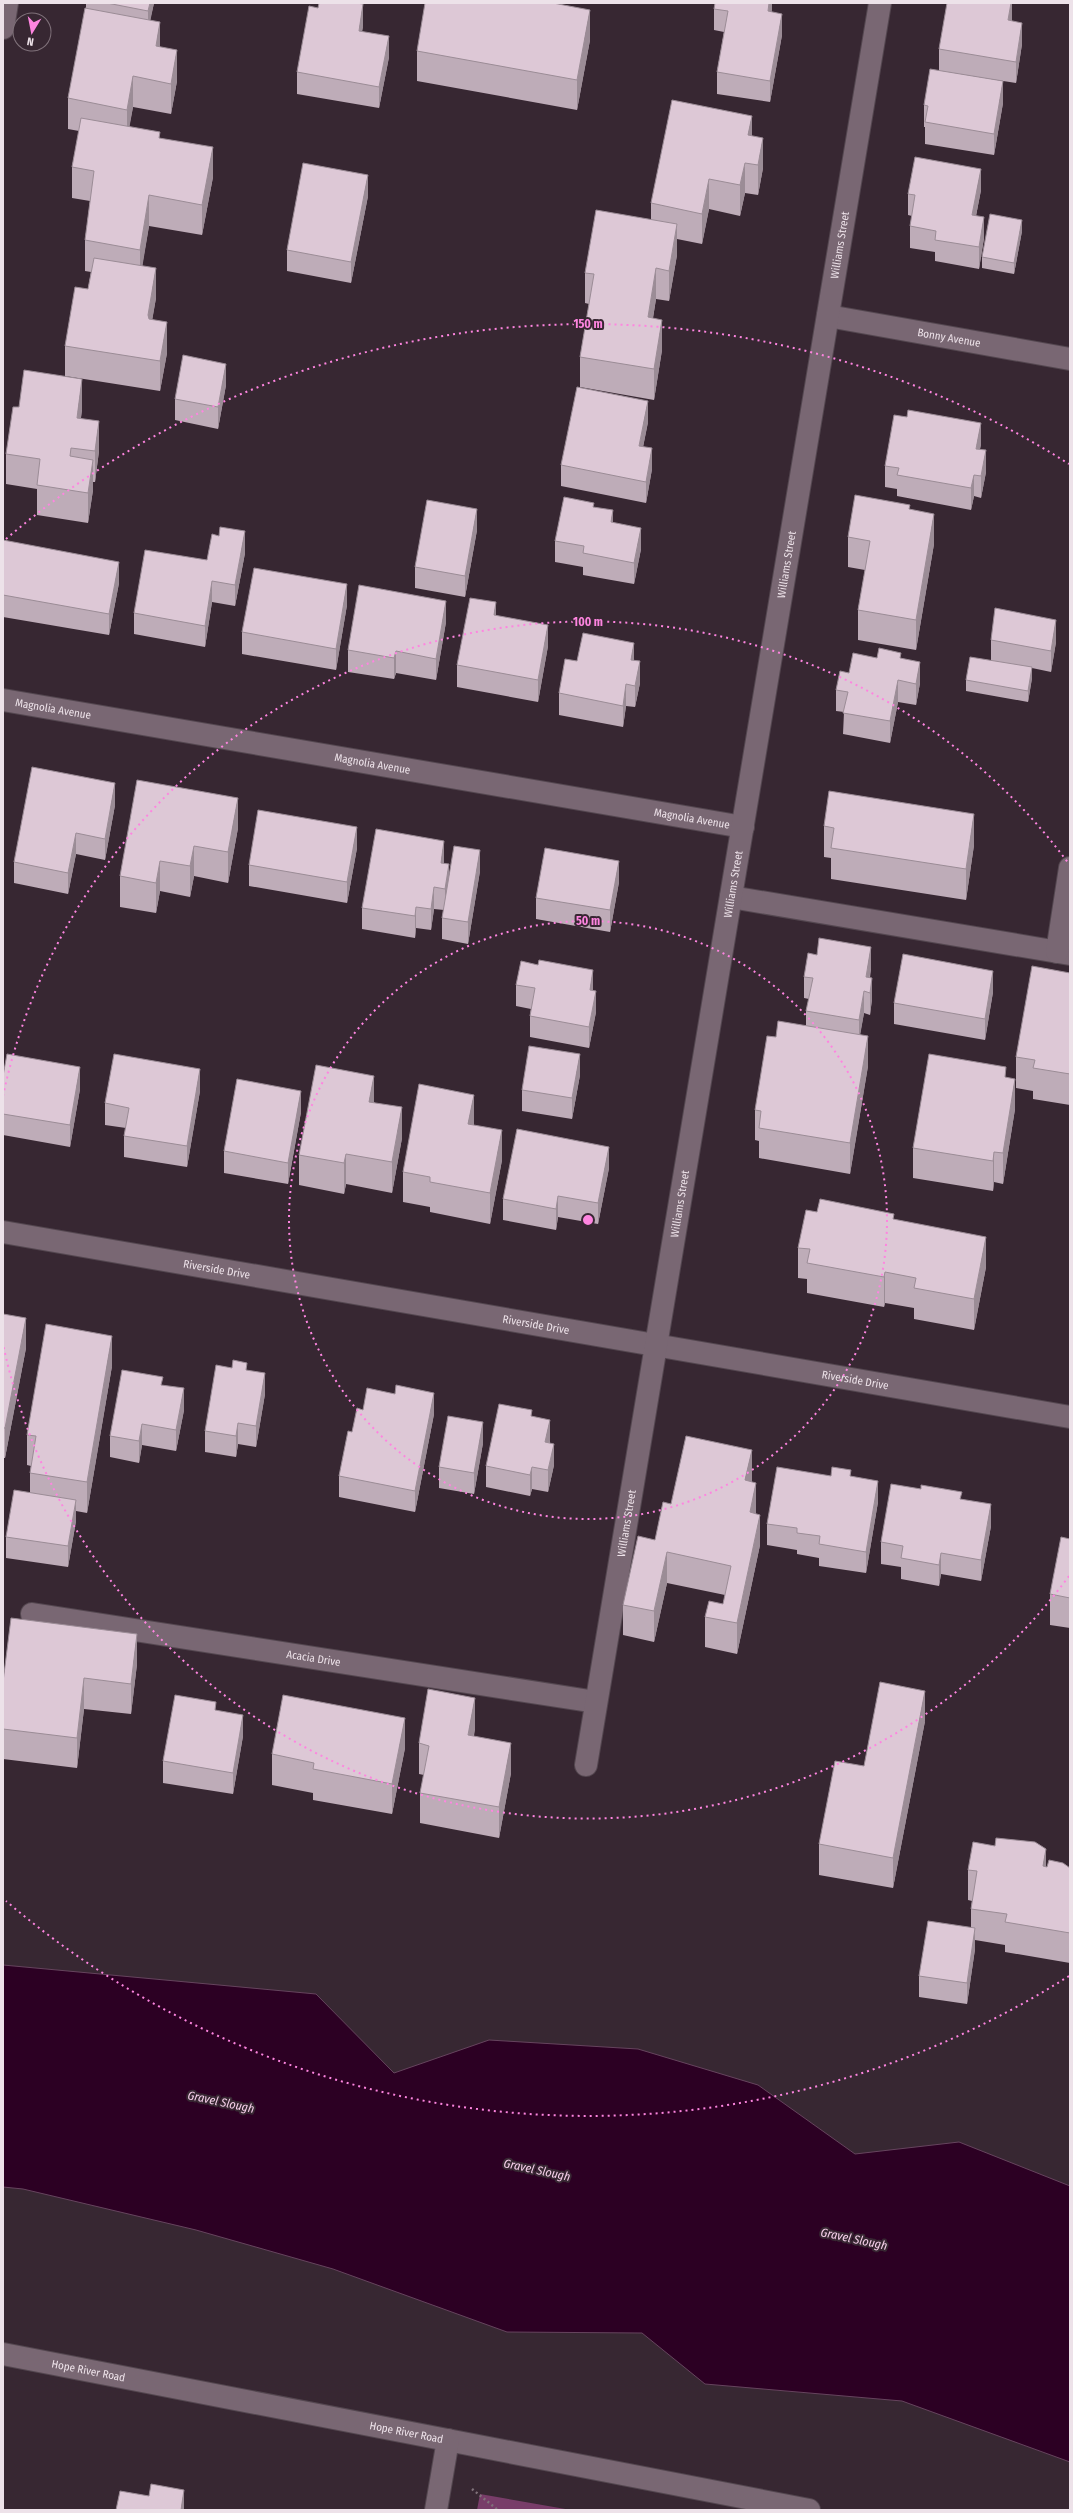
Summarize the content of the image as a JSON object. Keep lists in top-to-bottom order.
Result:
{
  "streets": {
    "street": [
      "Williams Street",
      "Bonny Avenue",
      "Magnolia Avenue",
      "Riverside Drive",
      "Acacia Drive",
      "Hope River Road"
    ]
  },
  "crossings": [
    ["Williams Street", "Bonny Avenue"],
    ["Williams Street", "Magnolia Avenue"],
    ["Williams Street", "Riverside Drive"],
    ["Williams Street", "Acacia Drive"]
  ],
  "water": ["Gravel Slough"],
  "north": "bottom",
  "rings": ["150 m", "100 m", "50 m"]
}
